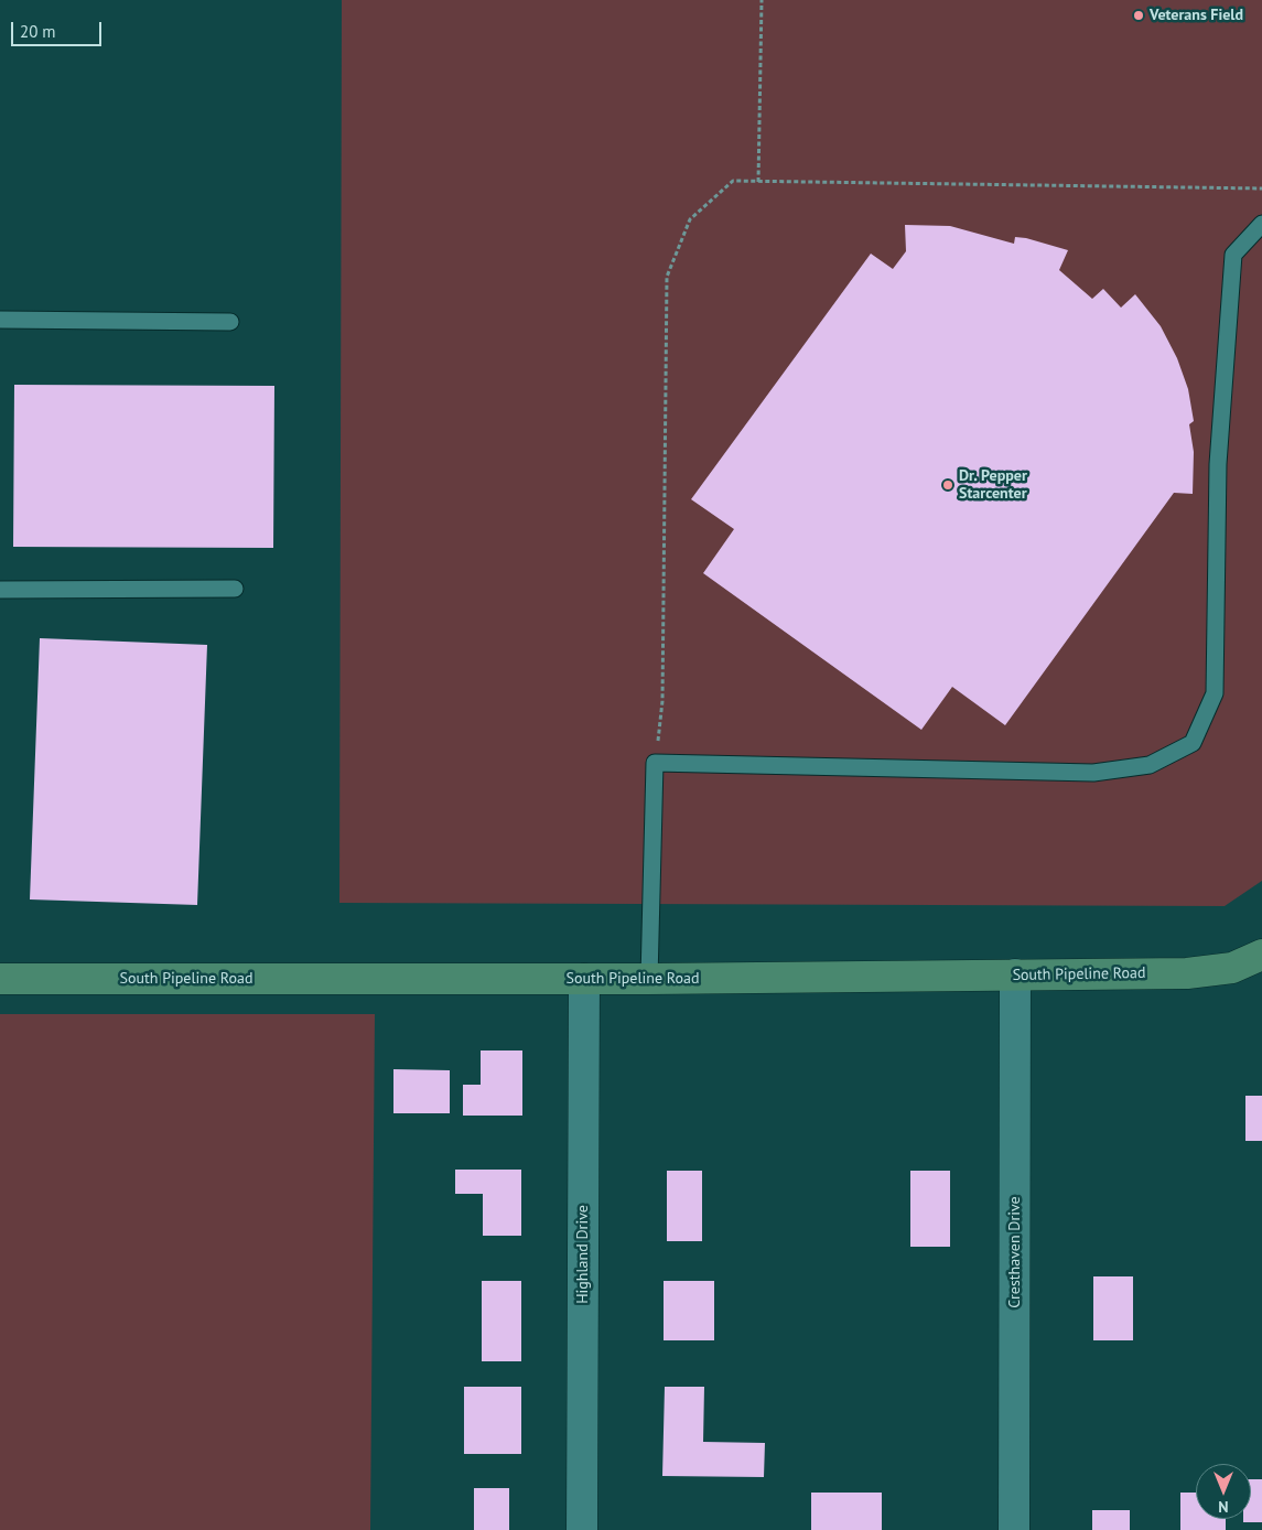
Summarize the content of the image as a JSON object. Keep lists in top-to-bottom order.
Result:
{
  "streets": {
    "street": ["South Pipeline Road", "Cresthaven Drive", "Highland Drive"]
  },
  "crossings": [
    ["South Pipeline Road", "Cresthaven Drive"],
    ["South Pipeline Road", "Highland Drive"]
  ],
  "places": ["Veterans Field", "Dr. Pepper Starcenter"],
  "scale_bar": "20 m",
  "north": "bottom"
}
